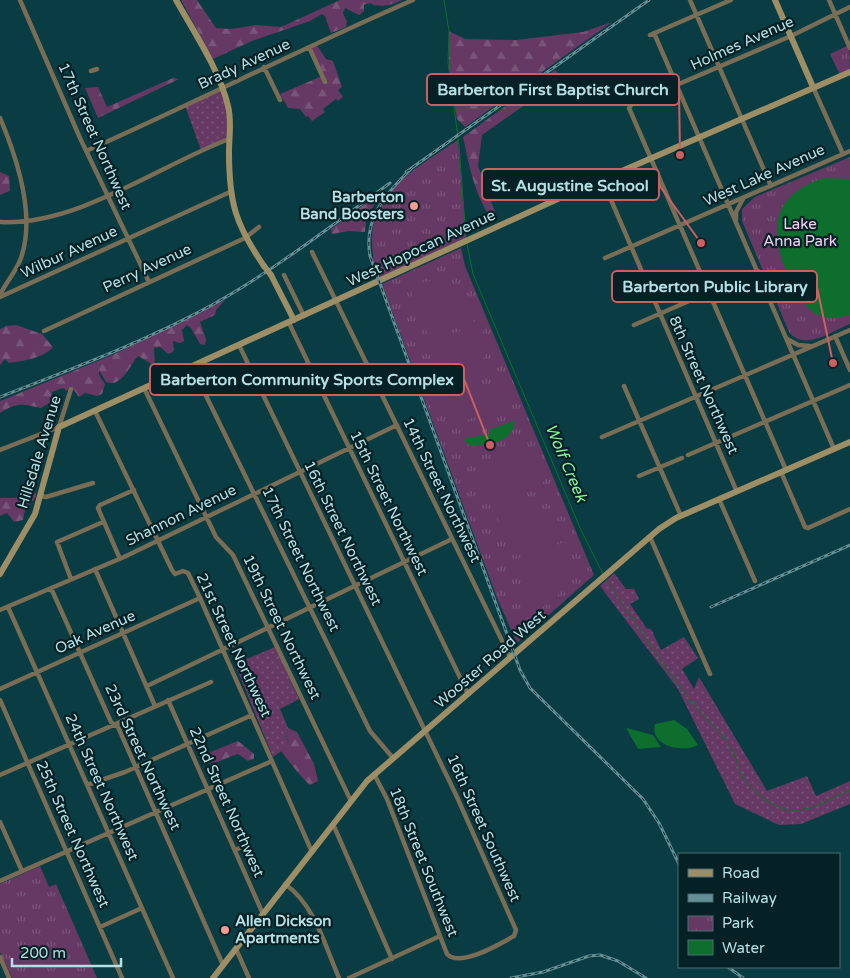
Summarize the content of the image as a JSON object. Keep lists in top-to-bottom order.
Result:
{
  "streets": {
    "street": [
      "Holmes Avenue",
      "Brady Avenue",
      "17th Street Northwest",
      "West Lake Avenue",
      "West Hopocan Avenue",
      "Wilbur Avenue",
      "Perry Avenue",
      "8th Street Northwest",
      "Hillsdale Avenue",
      "14th Street Northwest",
      "15th Street Northwest",
      "Shannon Avenue",
      "16th Street Northwest",
      "19th Street Northwest",
      "Oak Avenue",
      "21st Street Northwest",
      "Wooster Road West",
      "23rd Street Northwest",
      "24th Street Northwest",
      "22nd Street Northwest",
      "16th Street Southwest",
      "25th Street Northwest",
      "18th Street Southwest"
    ]
  },
  "crossings": [
    ["Holmes Avenue", "West Hopocan Avenue"],
    ["Brady Avenue", "17th Street Northwest"],
    ["Brady Avenue", "15th Street Northwest"],
    ["17th Street Northwest", "West Hopocan Avenue"],
    ["17th Street Northwest", "Wilbur Avenue"],
    ["17th Street Northwest", "Perry Avenue"],
    ["17th Street Northwest", "Shannon Avenue"],
    ["17th Street Northwest", "Wooster Road West"],
    ["West Lake Avenue", "8th Street Northwest"],
    ["West Hopocan Avenue", "8th Street Northwest"],
    ["West Hopocan Avenue", "Hillsdale Avenue"],
    ["West Hopocan Avenue", "14th Street Northwest"],
    ["West Hopocan Avenue", "15th Street Northwest"],
    ["West Hopocan Avenue", "16th Street Northwest"],
    ["West Hopocan Avenue", "19th Street Northwest"],
    ["West Hopocan Avenue", "21st Street Northwest"],
    ["Wilbur Avenue", "15th Street Northwest"],
    ["Perry Avenue", "15th Street Northwest"],
    ["8th Street Northwest", "Wooster Road West"],
    ["14th Street Northwest", "Shannon Avenue"],
    ["14th Street Northwest", "Wooster Road West"],
    ["15th Street Northwest", "Shannon Avenue"],
    ["15th Street Northwest", "Wooster Road West"],
    ["Shannon Avenue", "16th Street Northwest"],
    ["Shannon Avenue", "19th Street Northwest"],
    ["Shannon Avenue", "21st Street Northwest"],
    ["Shannon Avenue", "23rd Street Northwest"],
    ["Shannon Avenue", "24th Street Northwest"],
    ["16th Street Northwest", "Wooster Road West"],
    ["16th Street Northwest", "16th Street Southwest"],
    ["19th Street Northwest", "Wooster Road West"],
    ["Oak Avenue", "21st Street Northwest"],
    ["Oak Avenue", "23rd Street Northwest"],
    ["Oak Avenue", "24th Street Northwest"],
    ["21st Street Northwest", "Wooster Road West"],
    ["Wooster Road West", "23rd Street Northwest"],
    ["Wooster Road West", "22nd Street Northwest"],
    ["Wooster Road West", "16th Street Southwest"],
    ["Wooster Road West", "18th Street Southwest"],
    ["16th Street Southwest", "18th Street Southwest"]
  ],
  "water": ["Wolf Creek"],
  "parks": ["Lake Anna Park"],
  "places": [
    "Barberton First Baptist Church",
    "Barberton Band Boosters",
    "St. Augustine School",
    "Barberton Public Library",
    "Barberton Community Sports Complex",
    "Allen Dickson Apartments"
  ],
  "legend": [
    "Road",
    "Railway",
    "Park",
    "Water"
  ],
  "scale_bar": "200 m"
}
